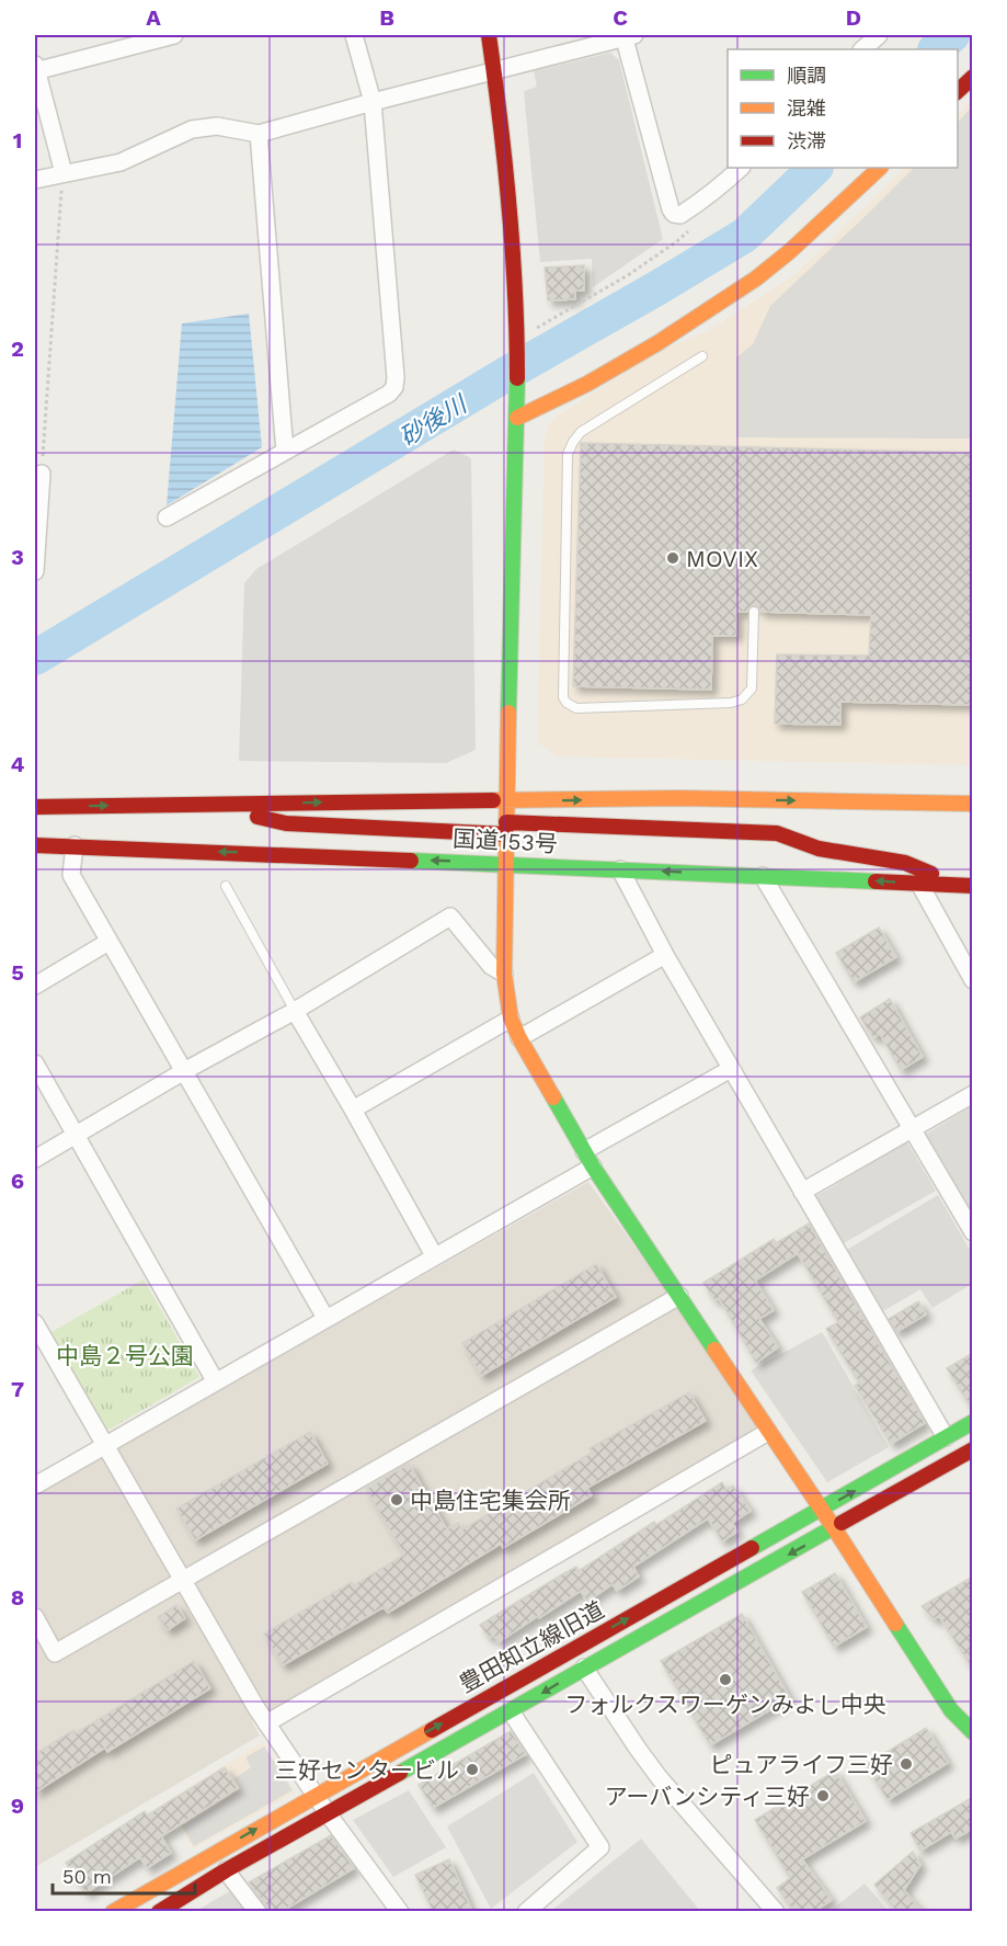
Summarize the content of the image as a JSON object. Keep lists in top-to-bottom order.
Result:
{
  "streets": {
    "main road": ["国道153号", "豊田知立線旧道"]
  },
  "water": ["砂後川"],
  "parks": ["中島２号公園"],
  "places": [
    "MOVIX",
    "中島住宅集会所",
    "フォルクスワーゲンみよし中央",
    "ピュアライフ三好",
    "三好センタービル",
    "アーバンシティ三好"
  ],
  "legend": ["順調", "混雑", "渋滞"],
  "scale_bar": "50 m",
  "grid": {
    "columns": [
      "A",
      "B",
      "C",
      "D"
    ],
    "rows": [
      "1",
      "2",
      "3",
      "4",
      "5",
      "6",
      "7",
      "8",
      "9"
    ]
  }
}
